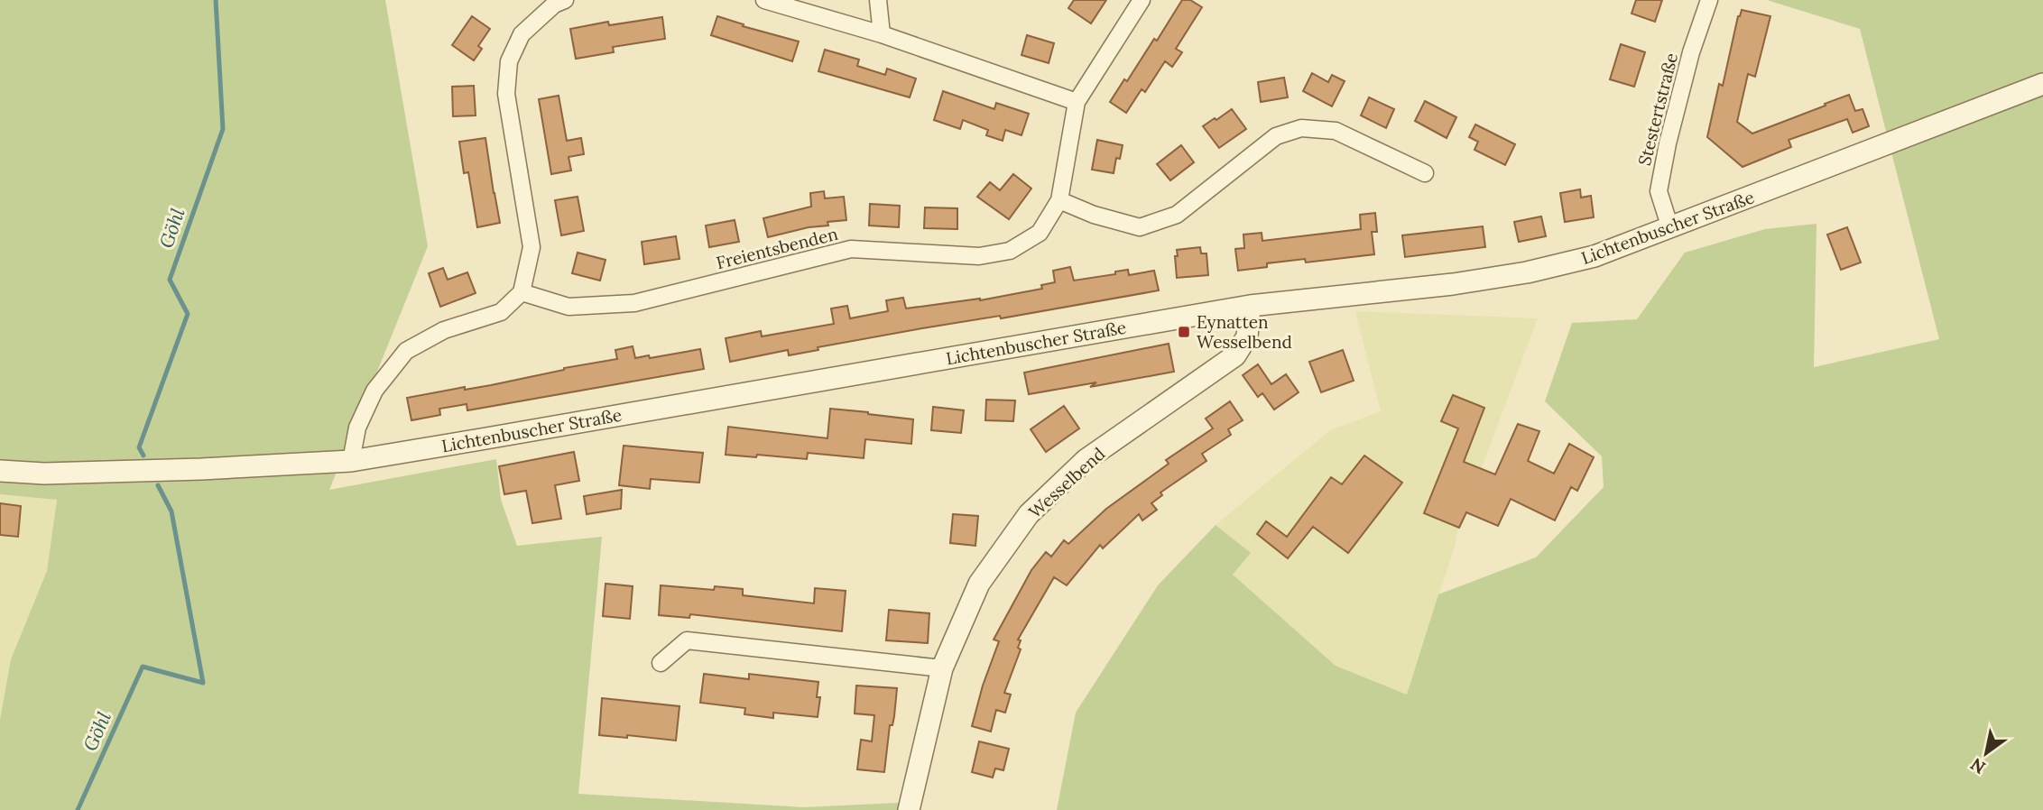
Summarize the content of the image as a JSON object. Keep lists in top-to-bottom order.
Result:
{
  "streets": {
    "street": [
      "Stestertstraße",
      "Lichtenbuscher Straße",
      "Freientsbenden",
      "Wesselbend"
    ]
  },
  "crossings": [
    ["Stestertstraße", "Lichtenbuscher Straße"],
    ["Lichtenbuscher Straße", "Wesselbend"]
  ],
  "water": ["Göhl"],
  "places": {
    "transit": ["Eynatten Wesselbend"]
  },
  "north": "bottom left"
}
